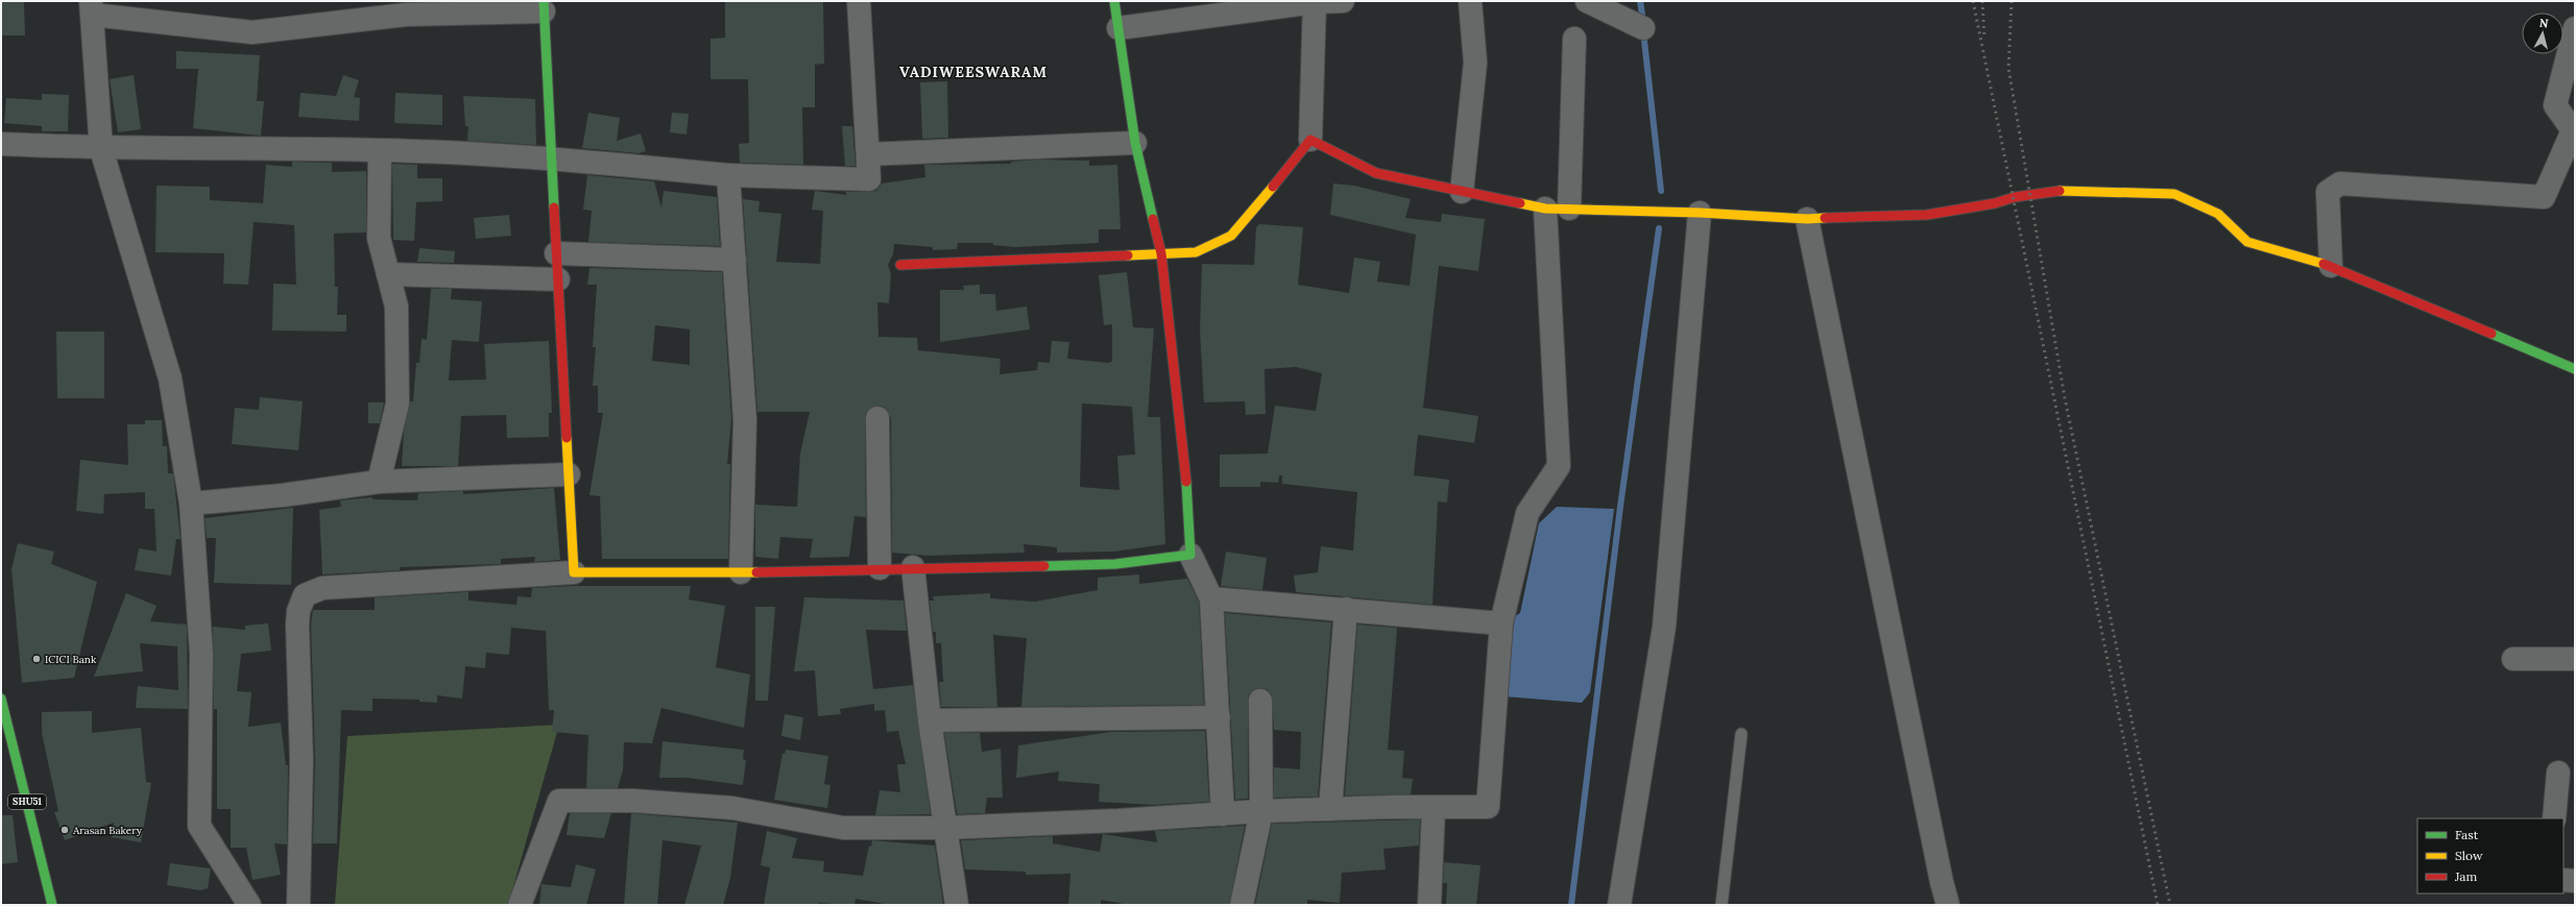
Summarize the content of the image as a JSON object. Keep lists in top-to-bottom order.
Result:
{
  "streets": {
    "street": ["SHU51"]
  },
  "districts": ["VADIWEESWARAM"],
  "places": ["ICICI Bank", "Arasan Bakery"],
  "legend": ["Fast", "Slow", "Jam"],
  "north": "top"
}
